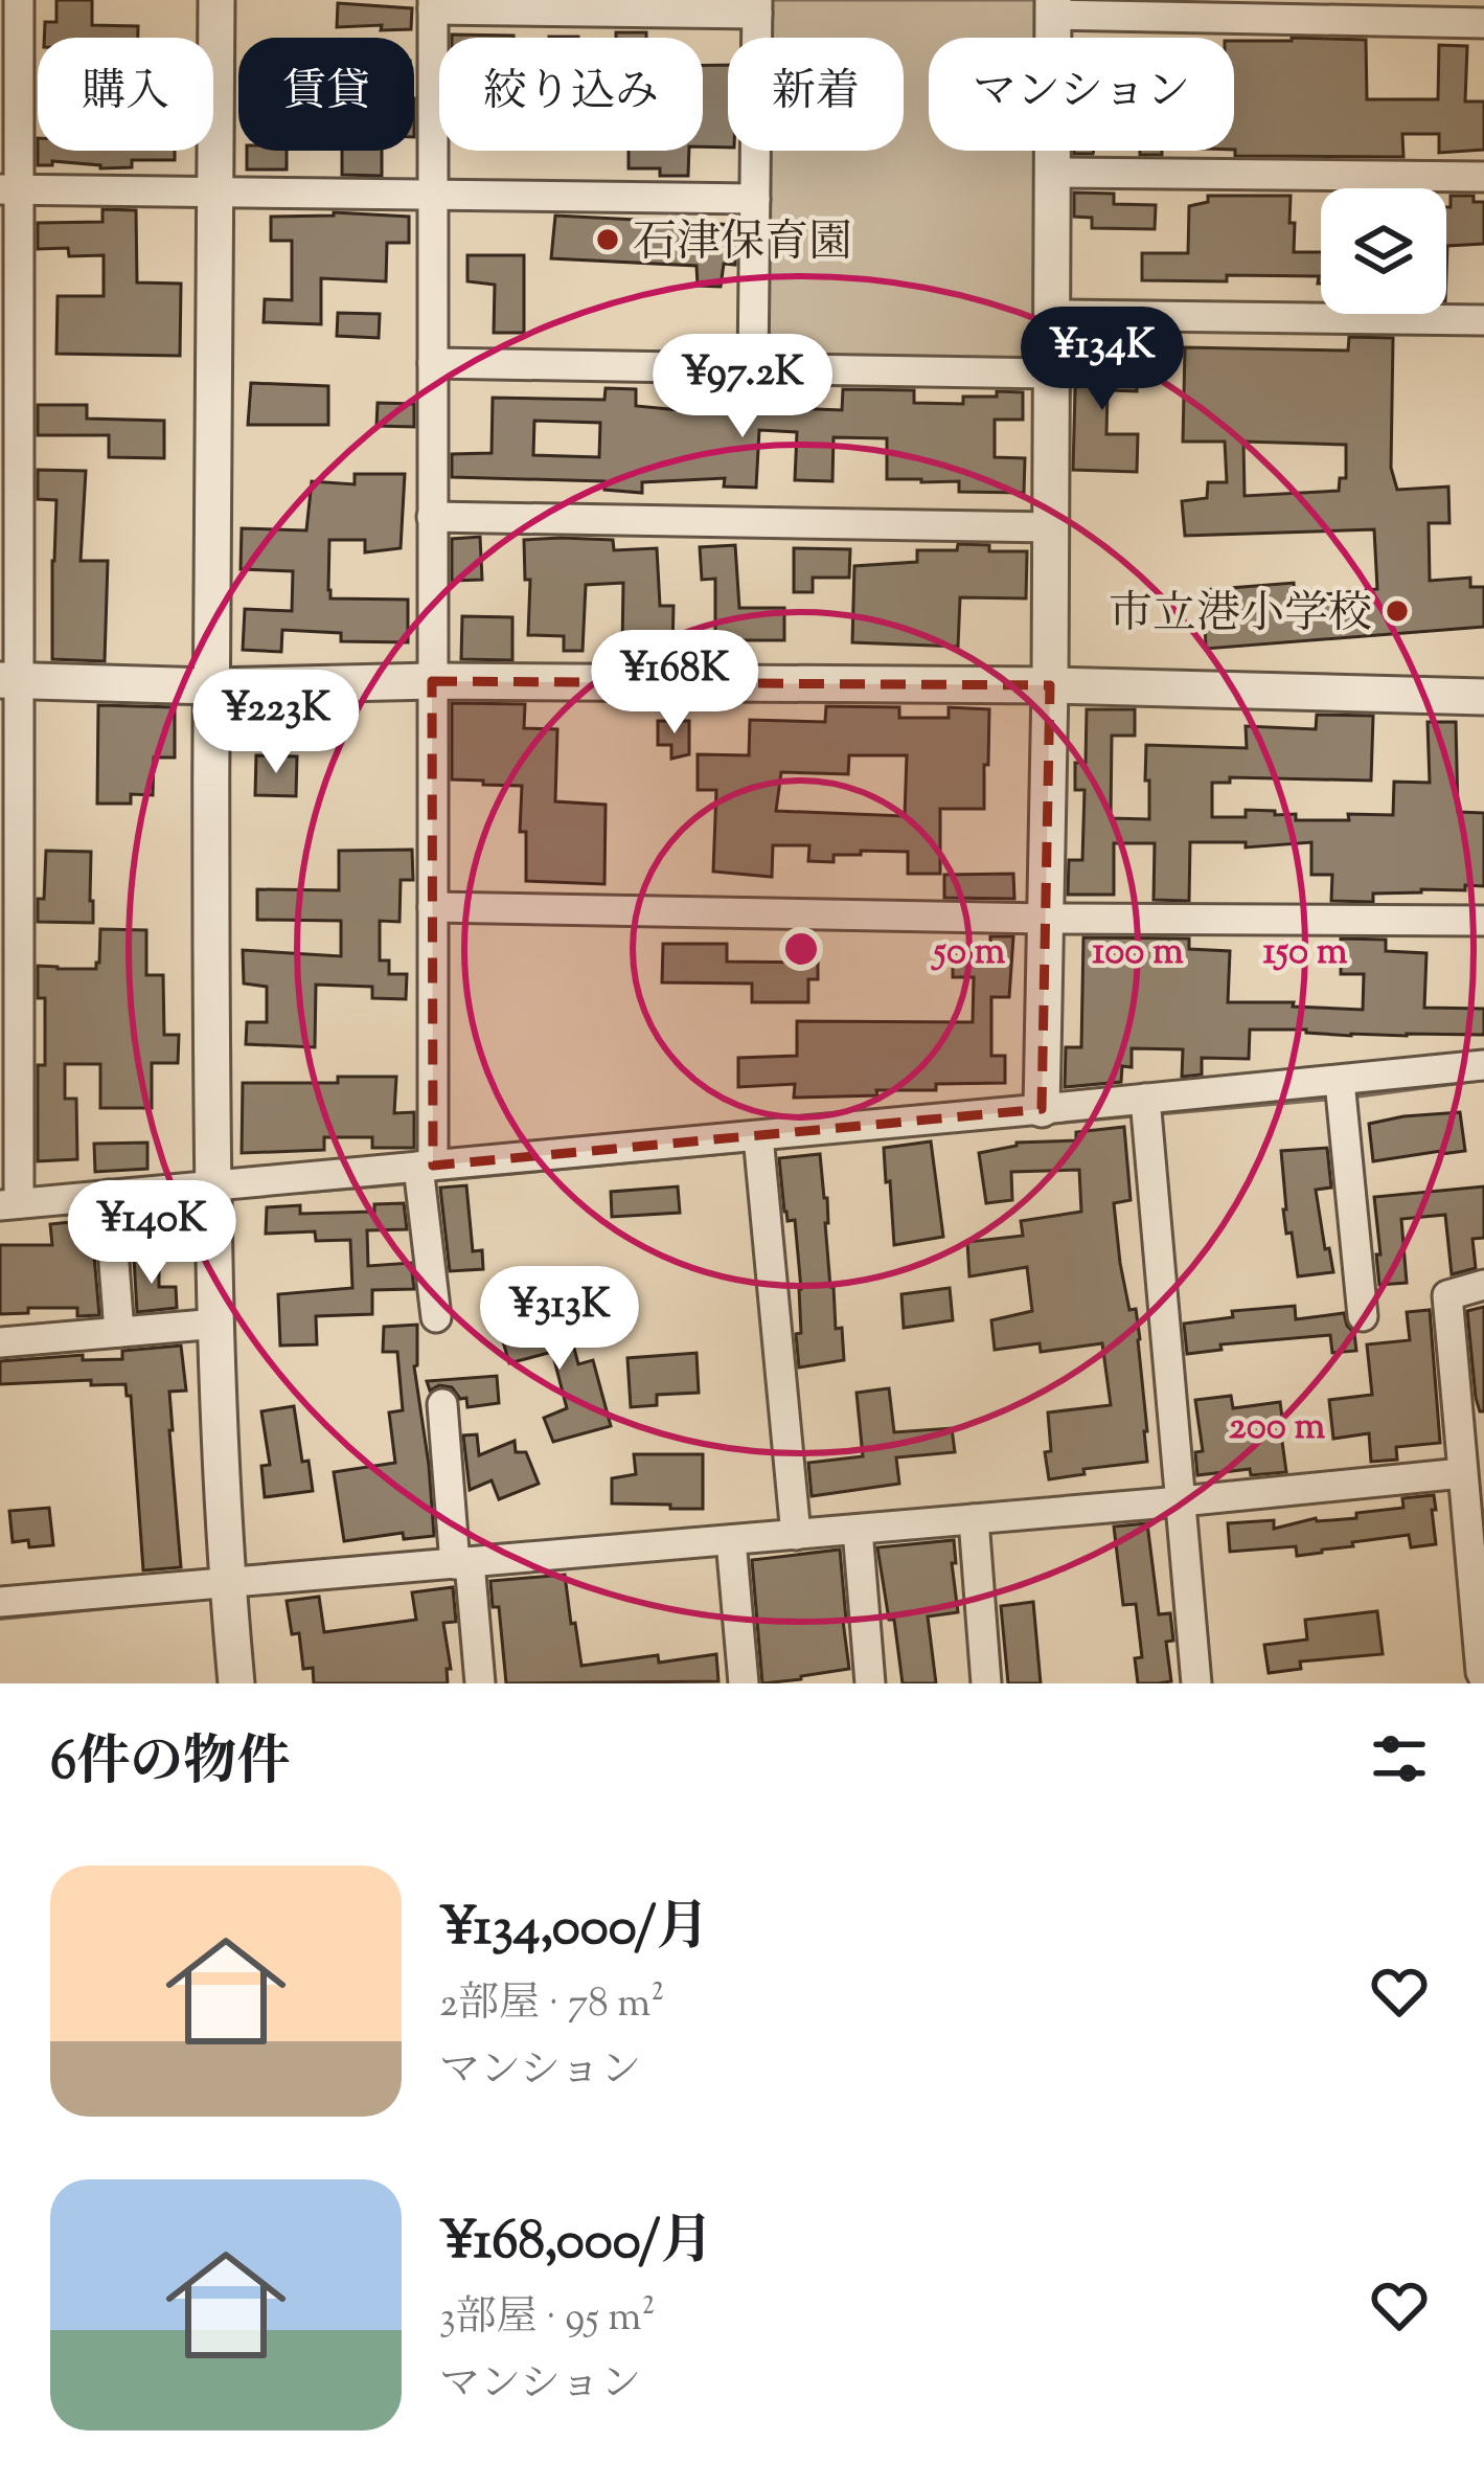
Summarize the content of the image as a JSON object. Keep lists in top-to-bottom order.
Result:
{
  "places": ["石津保育園", "市立港小学校"],
  "page": {
    "chip": [
      "購入",
      "賃貸",
      "絞り込み",
      "新着",
      "マンション"
    ],
    "price": [
      "¥134K",
      "¥97.2K",
      "¥168K",
      "¥223K",
      "¥140K",
      "¥313K"
    ],
    "heading": "6件の物件",
    "list": [
      {
        "name": "¥134,000/月",
        "note": "2部屋 · 78 m² · マンション"
      },
      {
        "name": "¥168,000/月",
        "note": "3部屋 · 95 m² · マンション"
      }
    ]
  },
  "rings": [
    "50 m",
    "100 m",
    "150 m",
    "200 m"
  ]
}
